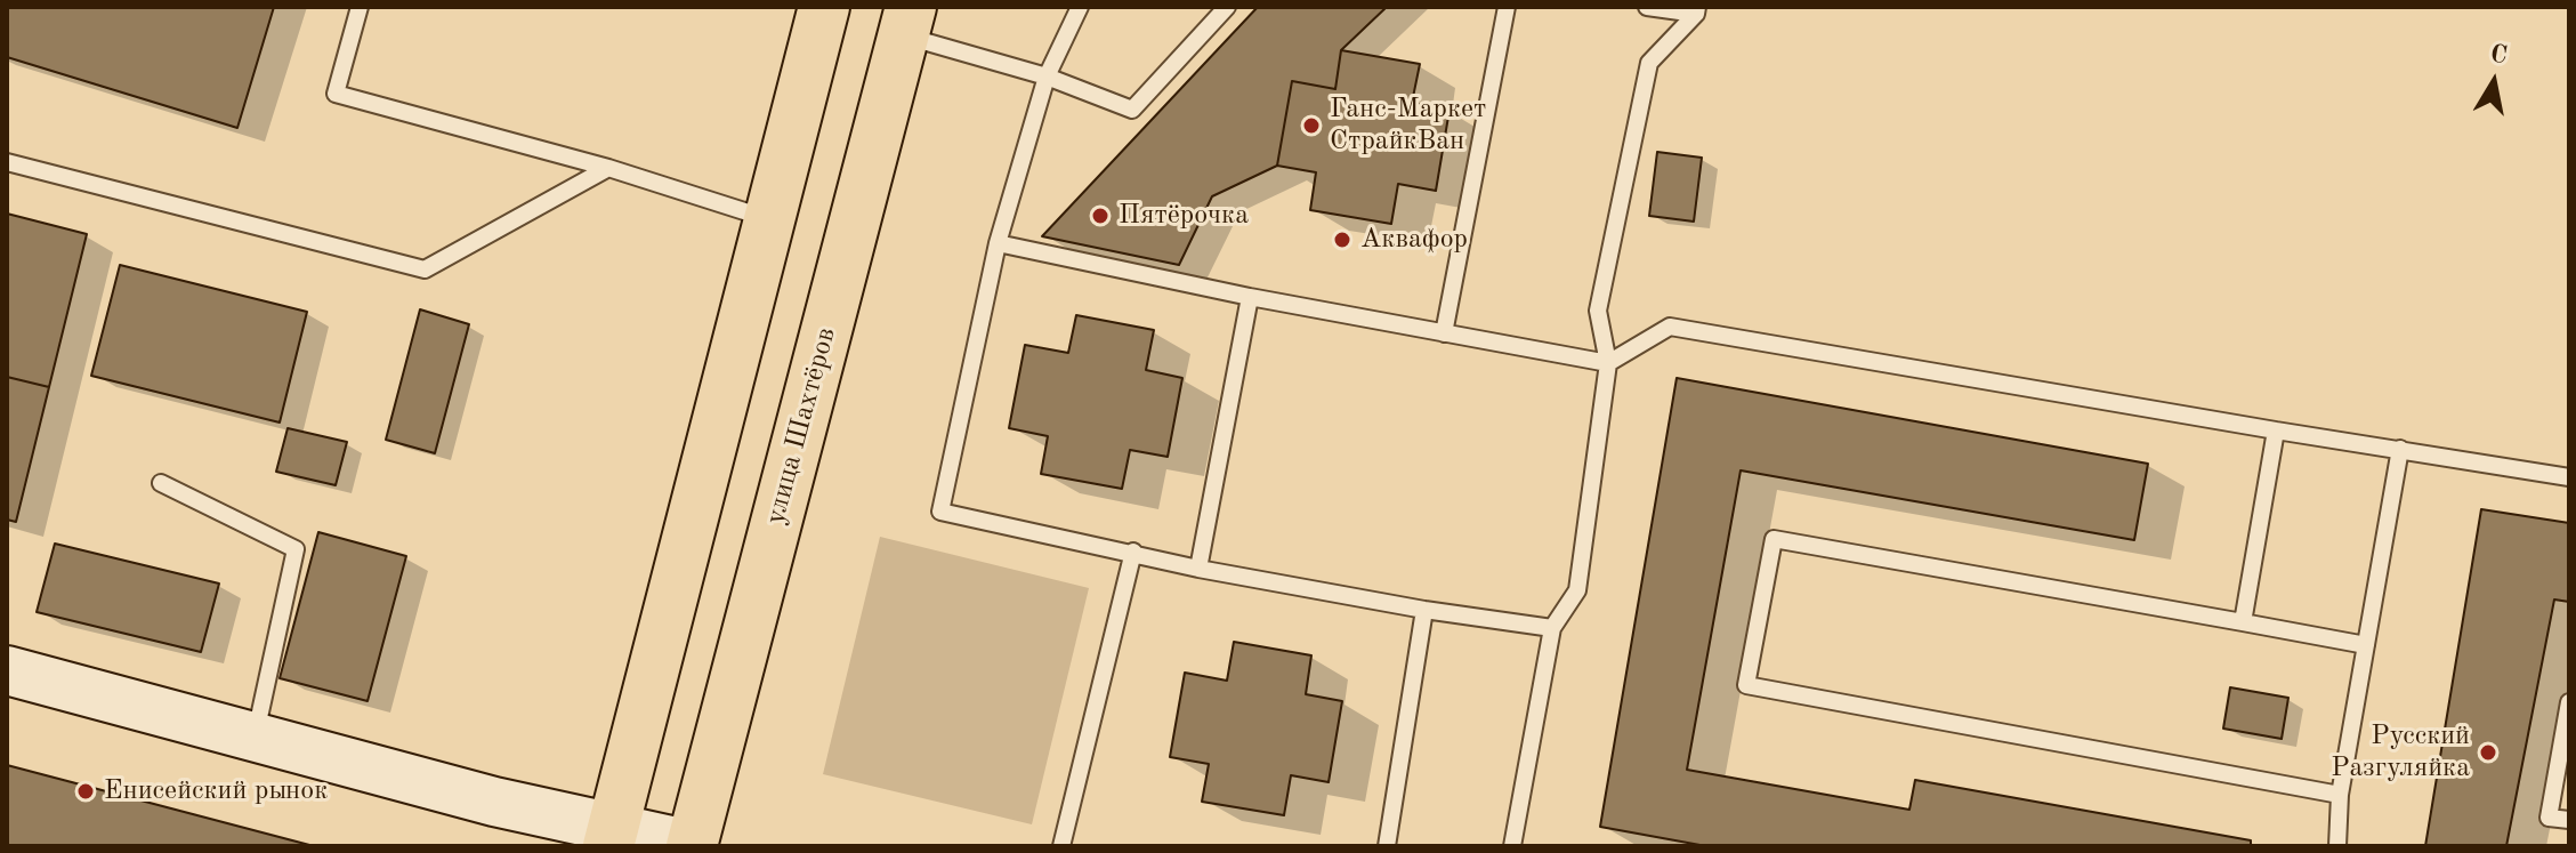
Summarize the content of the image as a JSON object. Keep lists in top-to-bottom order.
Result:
{
  "streets": {
    "main road": ["улица Шахтёров"]
  },
  "places": [
    "Ганс-Маркет СтрайкВан",
    "Пятёрочка",
    "Аквафор",
    "Русский Разгуляйка",
    "Енисейский рынок"
  ],
  "north": "top"
}
